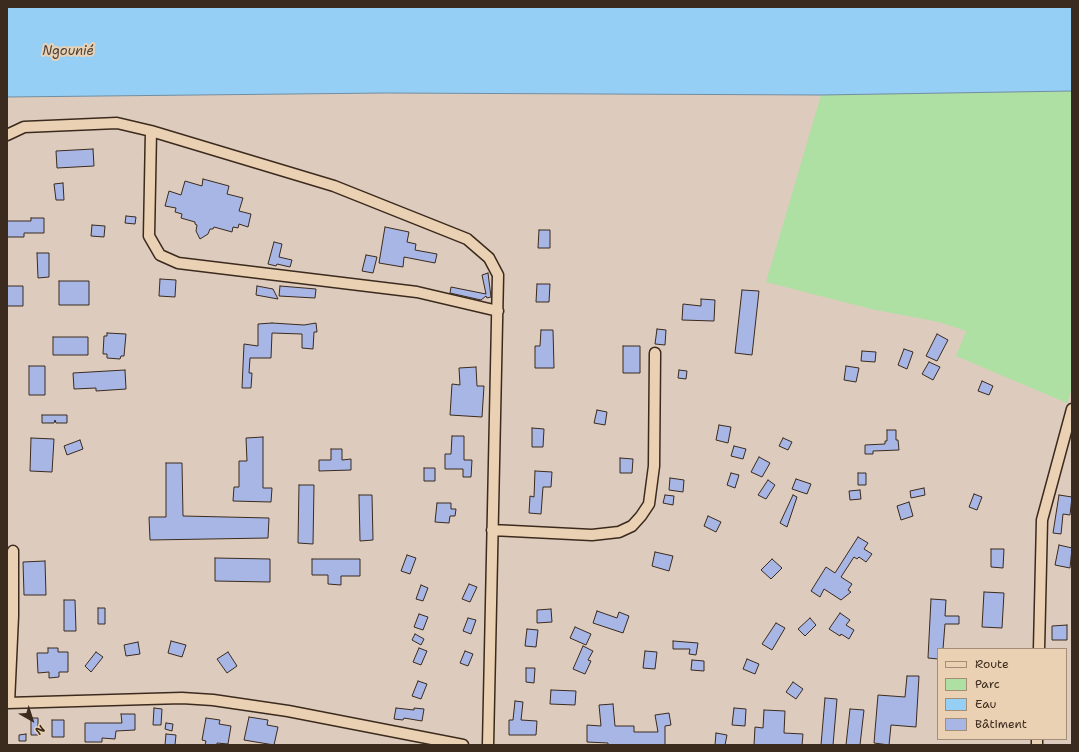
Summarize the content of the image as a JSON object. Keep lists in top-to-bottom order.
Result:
{
  "water": ["Ngounié"],
  "legend": [
    "Route",
    "Parc",
    "Eau",
    "Bâtiment"
  ],
  "north": "bottom right"
}
